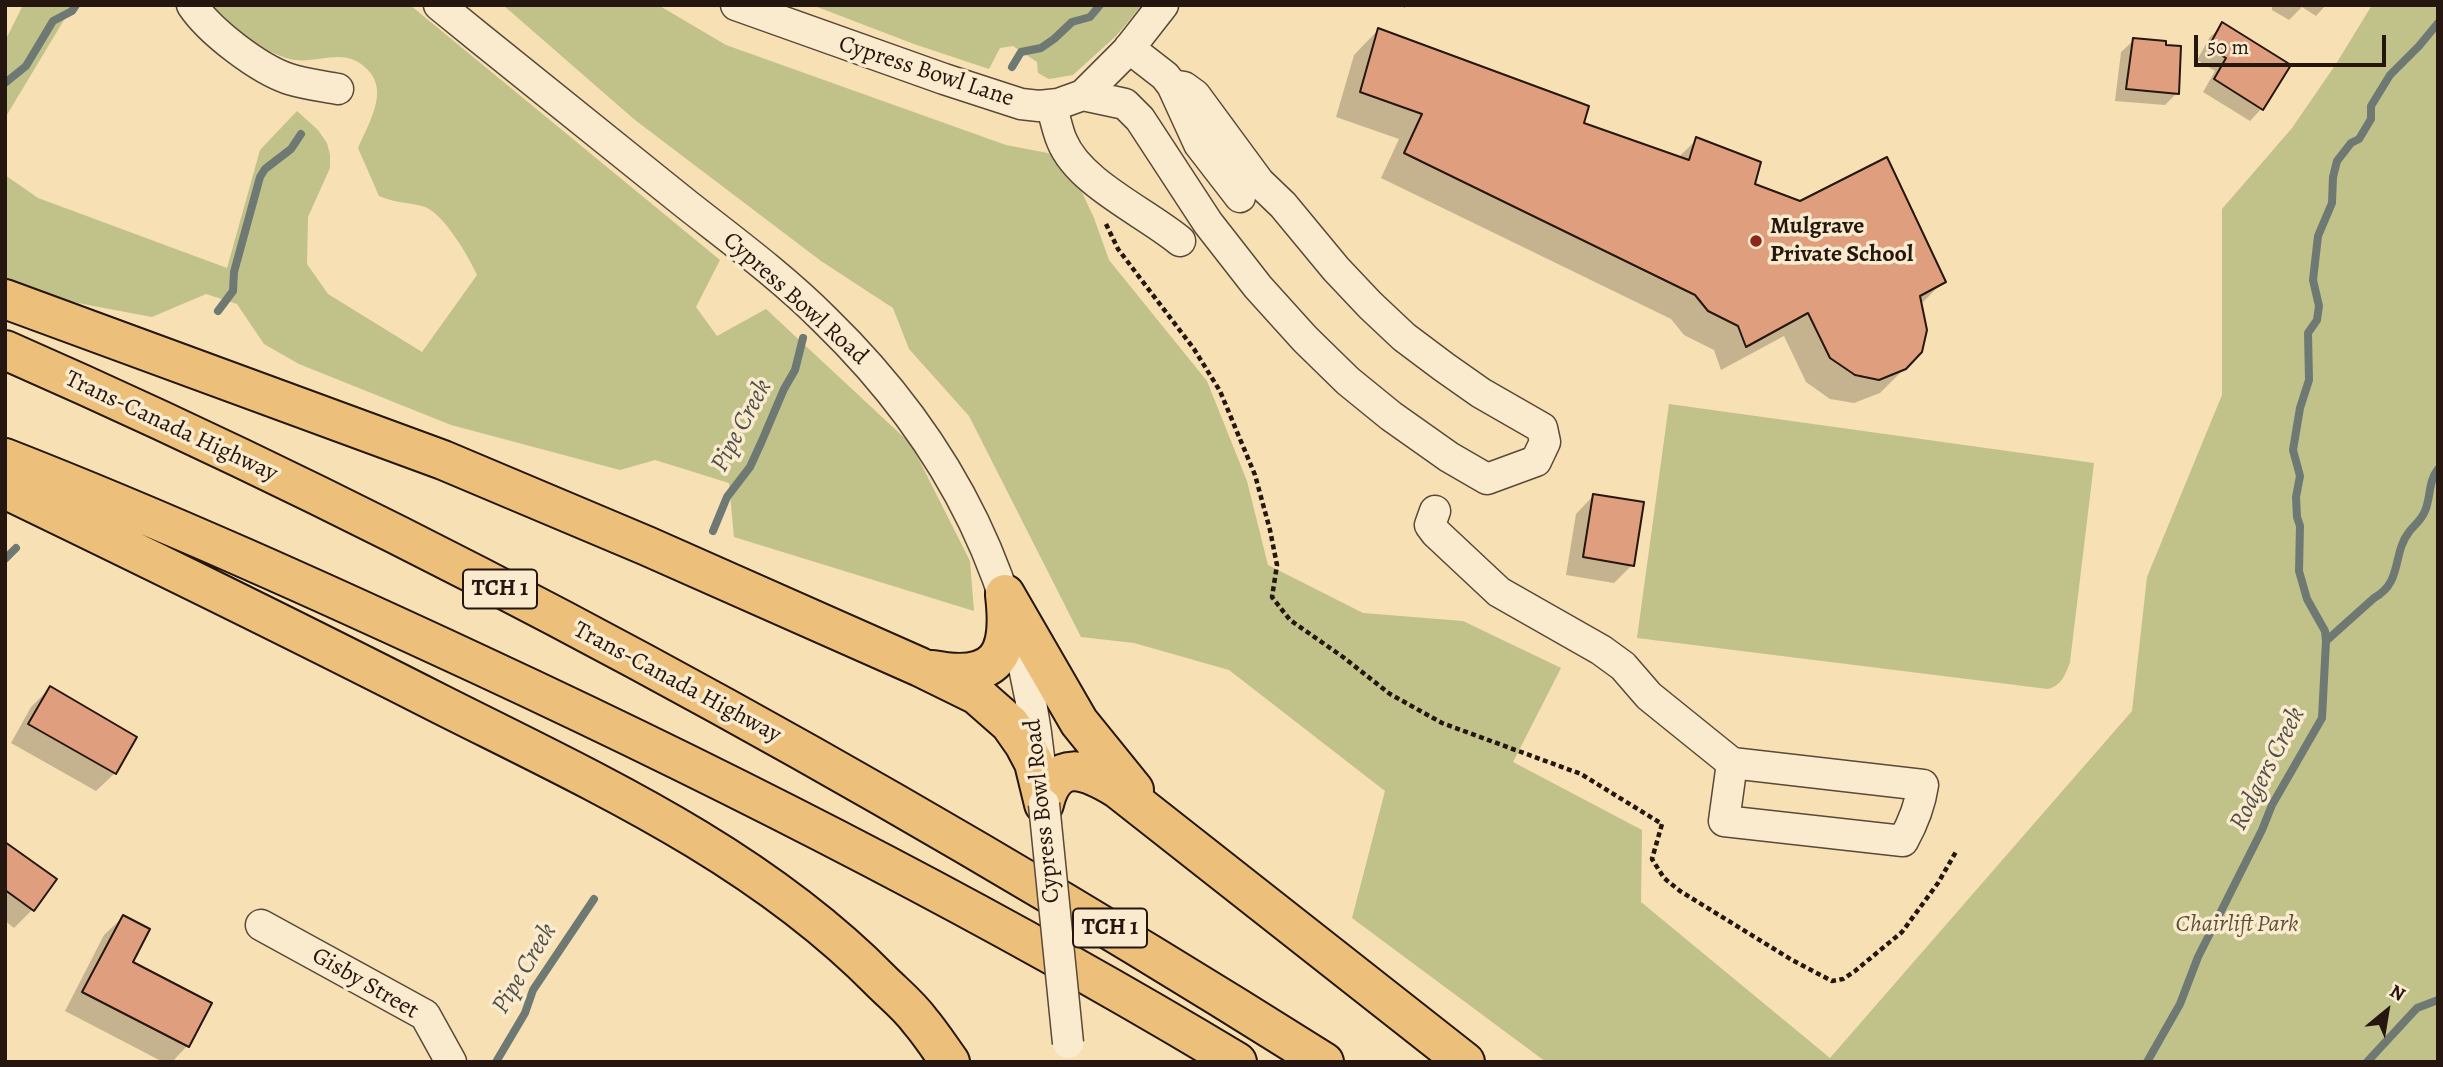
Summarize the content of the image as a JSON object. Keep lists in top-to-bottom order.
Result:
{
  "streets": {
    "highway": ["Trans-Canada Highway", "TCH 1"],
    "street": ["Cypress Bowl Lane", "Cypress Bowl Road", "Gisby Street"]
  },
  "water": ["Pipe Creek", "Rodgers Creek"],
  "parks": ["Chairlift Park"],
  "places": ["Mulgrave Private School"],
  "scale_bar": "50 m",
  "north": "top right"
}
